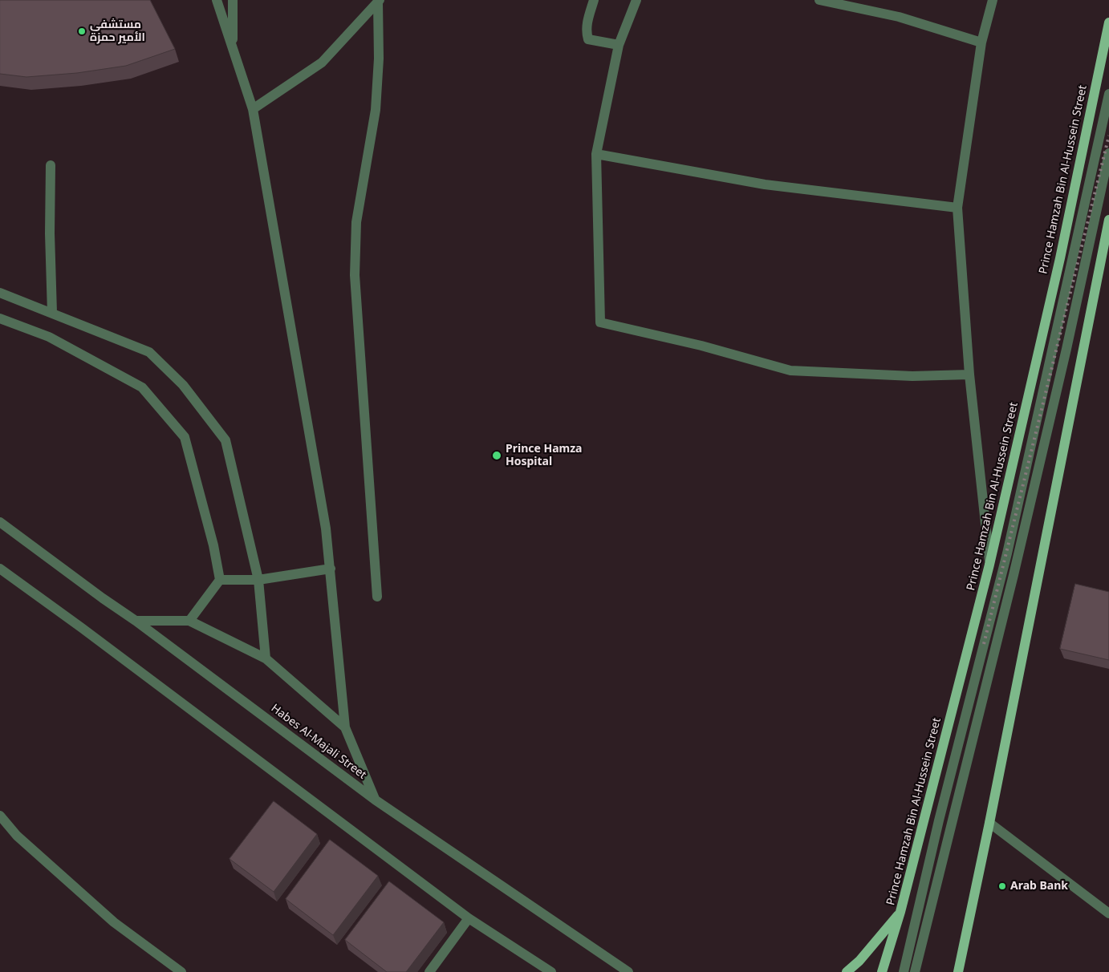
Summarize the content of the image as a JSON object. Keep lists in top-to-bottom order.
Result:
{
  "streets": {
    "main road": ["Prince Hamzah Bin Al-Hussein Street"],
    "street": ["Habes Al-Majali Street"]
  },
  "places": ["مستشفى الأمير حمزة", "Prince Hamza Hospital", "Arab Bank"]
}
